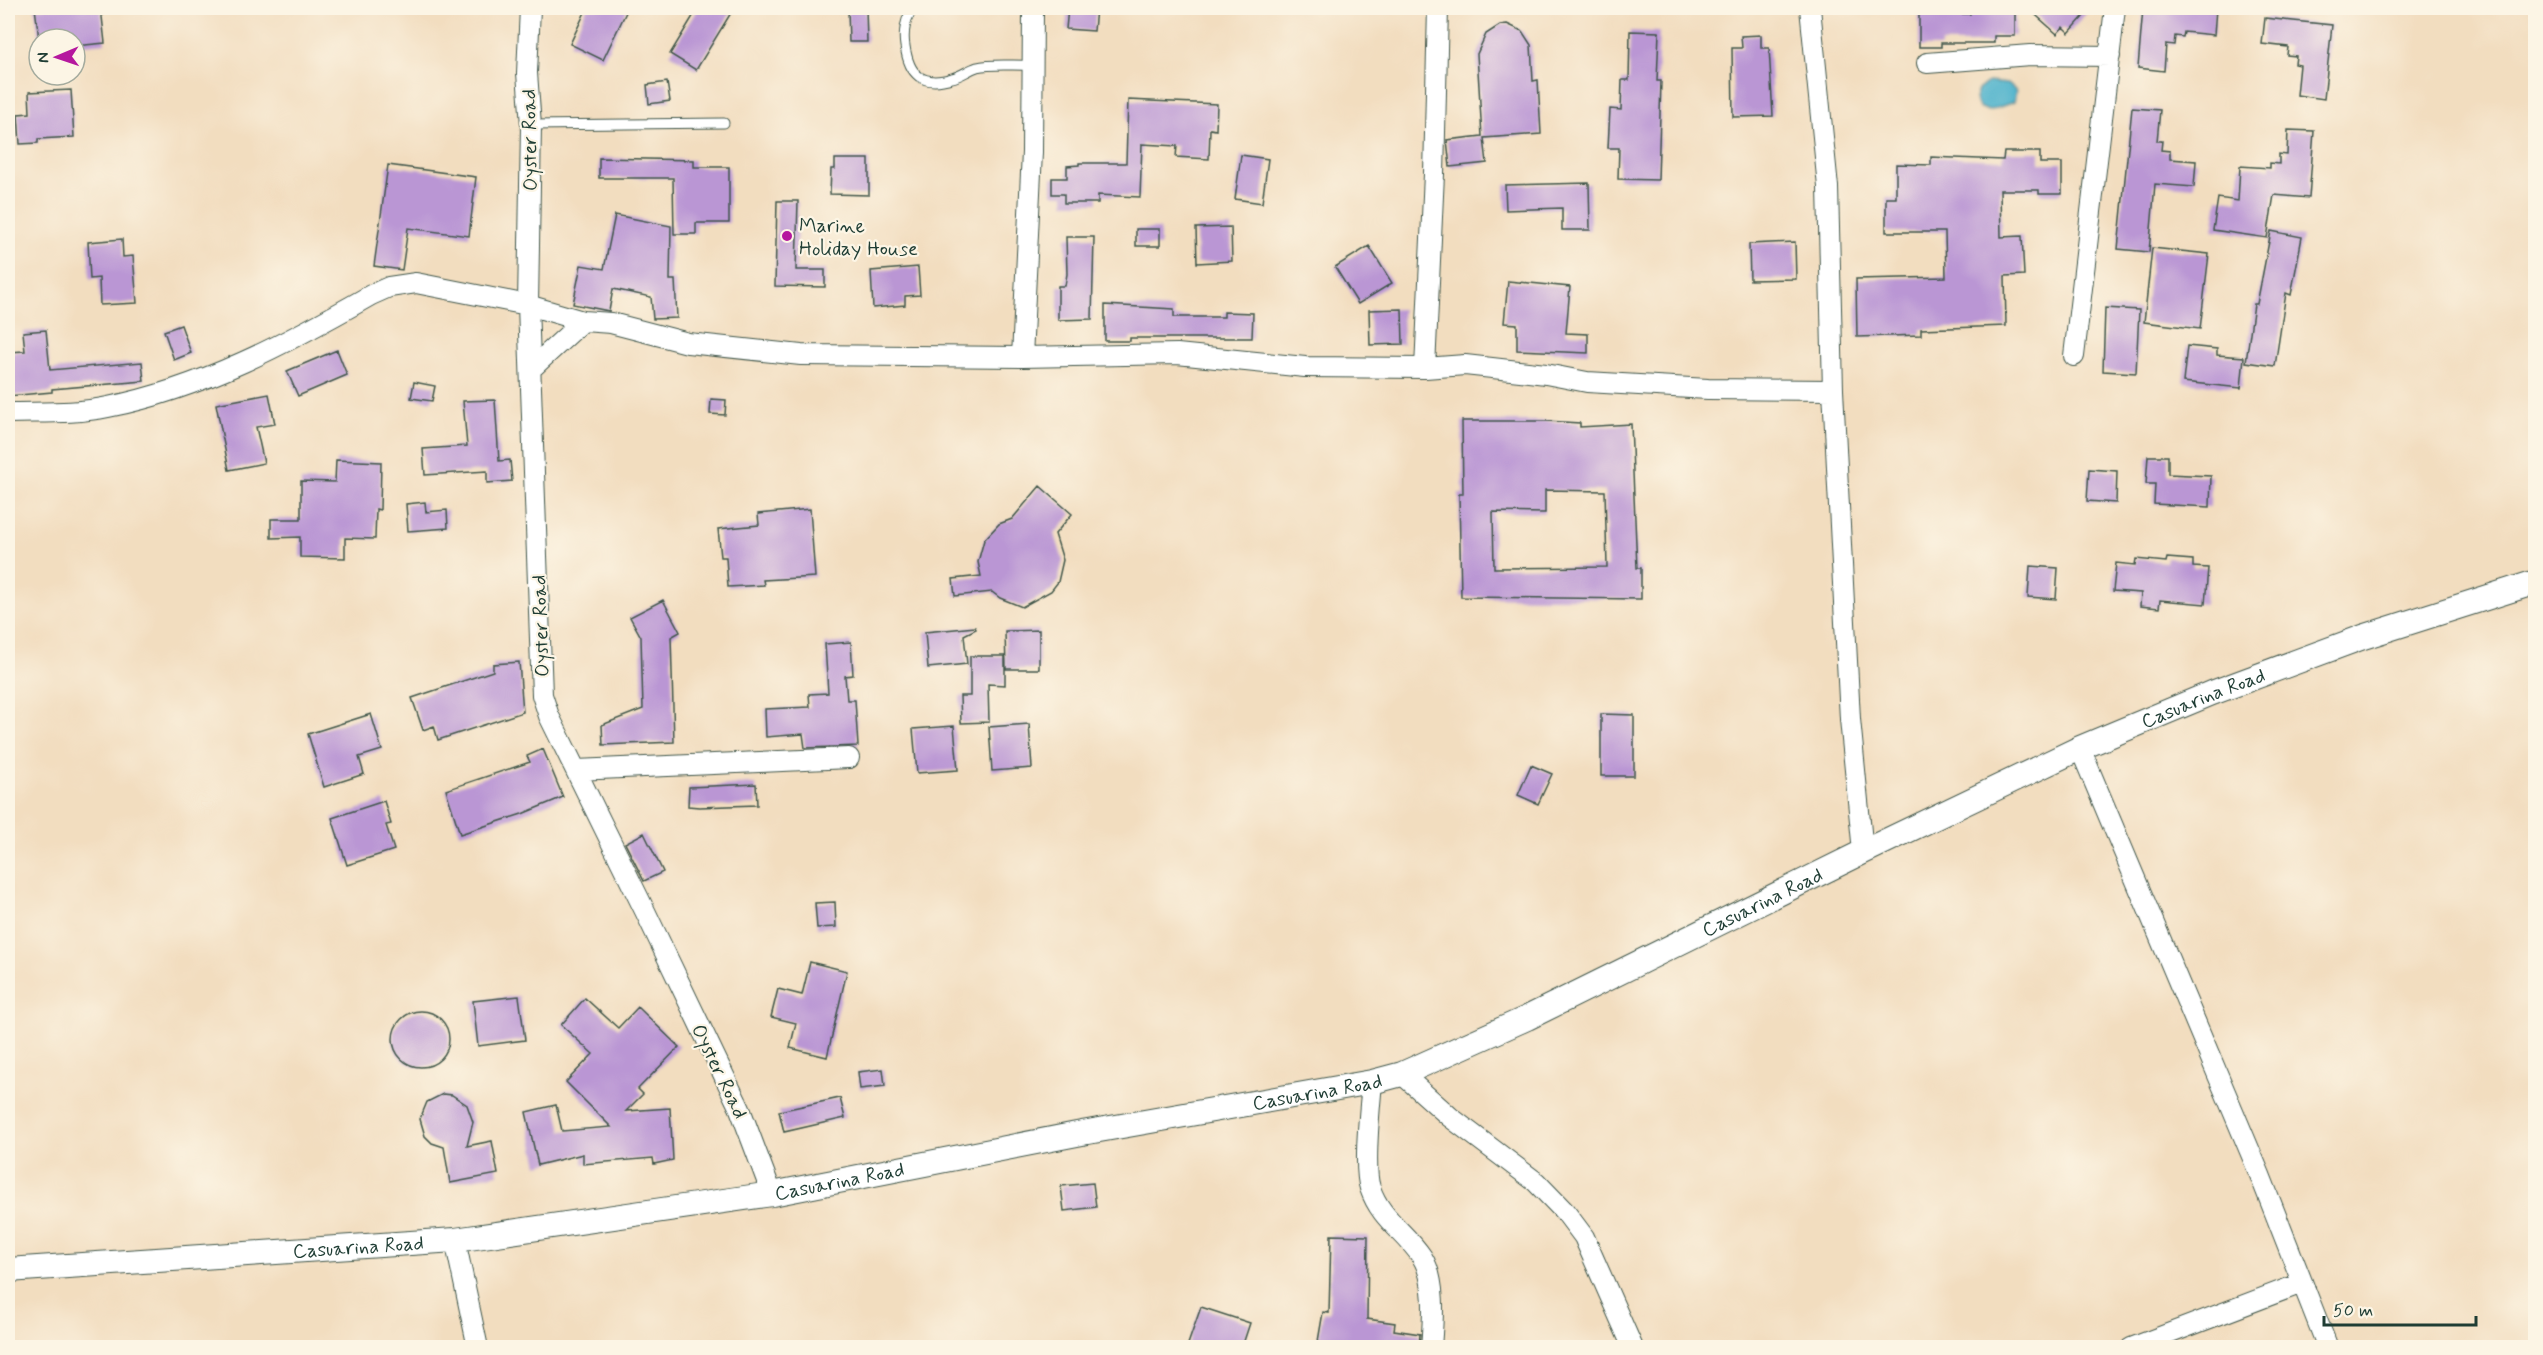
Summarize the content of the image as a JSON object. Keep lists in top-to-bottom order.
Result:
{
  "streets": {
    "street": ["Oyster Road", "Casuarina Road"]
  },
  "crossings": [
    ["Oyster Road", "Casuarina Road"]
  ],
  "places": ["Marine Holiday House"],
  "scale_bar": "50 m",
  "north": "left"
}
